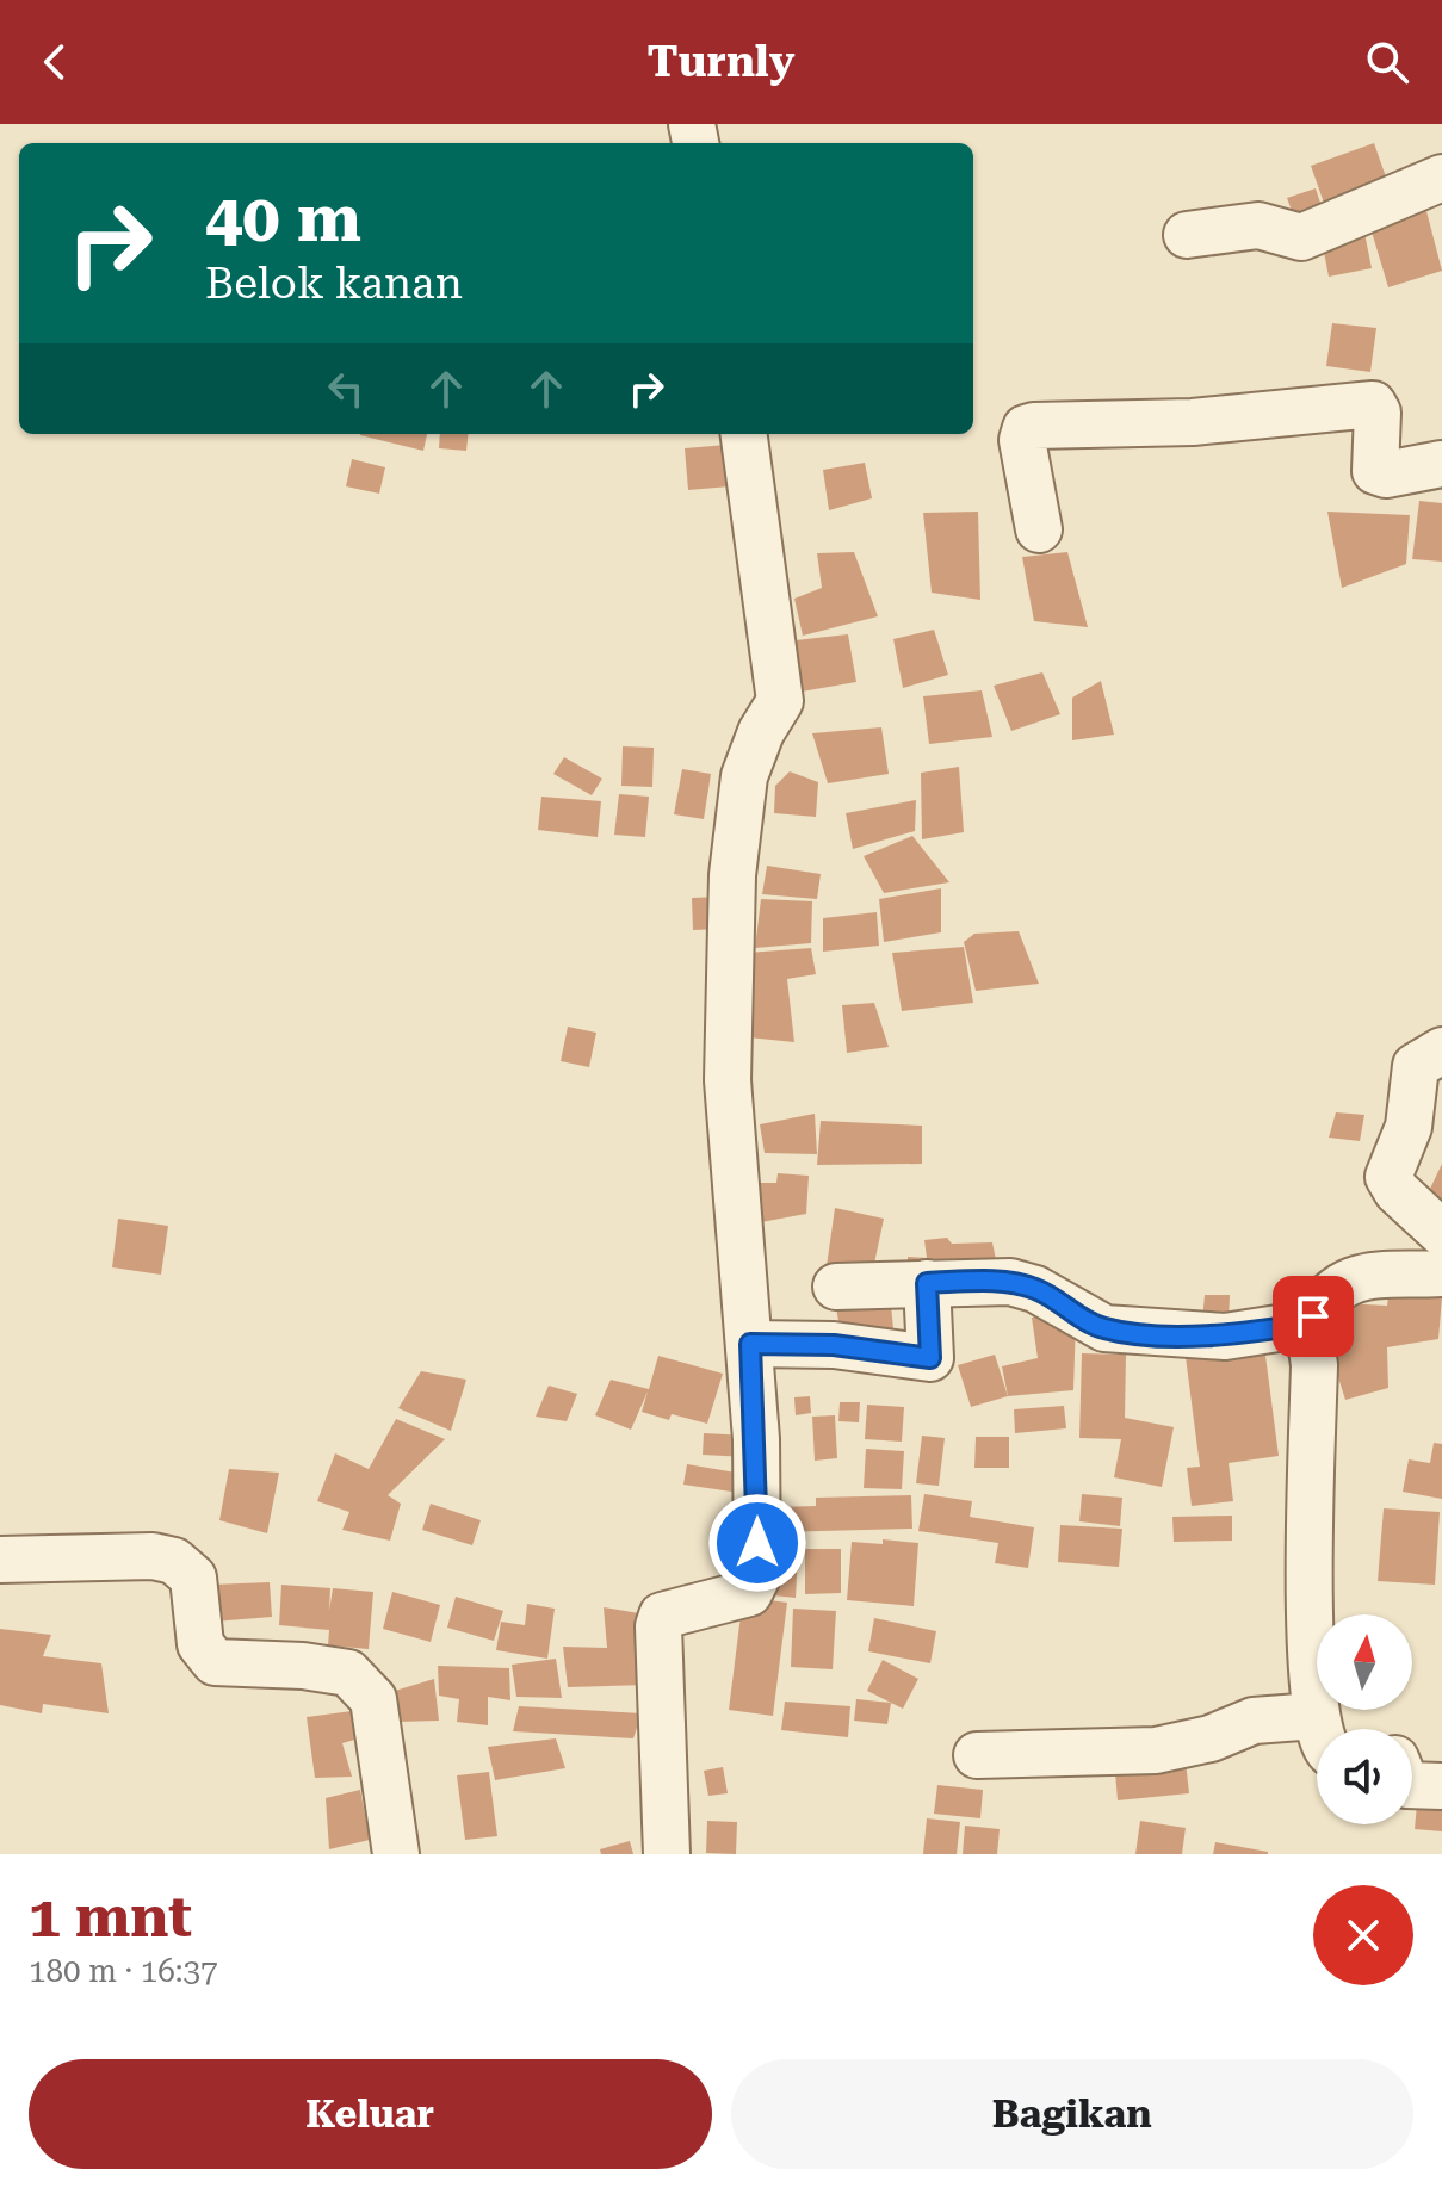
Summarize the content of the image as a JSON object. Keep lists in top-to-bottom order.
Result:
{
  "north": "top",
  "page": {
    "header": "Turnly",
    "turn": ["40 m", "Belok kanan"],
    "heading": ["1 mnt", "180 m · 16:37"],
    "buttons": ["Keluar", "Bagikan"]
  }
}
